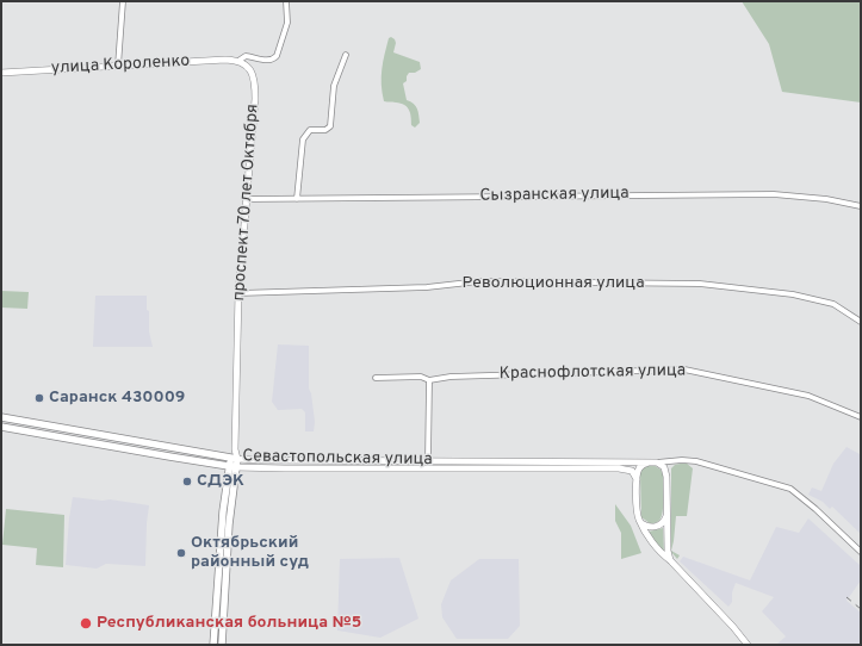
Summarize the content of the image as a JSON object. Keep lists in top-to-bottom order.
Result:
{
  "streets": {
    "main road": ["Севастопольская улица"],
    "street": [
      "улица Короленко",
      "Сызранская улица",
      "проспект 70 лет Октября",
      "Революционная улица",
      "Краснофлотская улица"
    ]
  },
  "crossings": [
    ["улица Короленко", "проспект 70 лет Октября"],
    ["Сызранская улица", "проспект 70 лет Октября"],
    ["проспект 70 лет Октября", "Революционная улица"],
    ["проспект 70 лет Октября", "Севастопольская улица"]
  ],
  "places": [
    "Саранск 430009",
    "СДЭК",
    "Октябрьский районный суд",
    "Республиканская больница №5"
  ]
}
